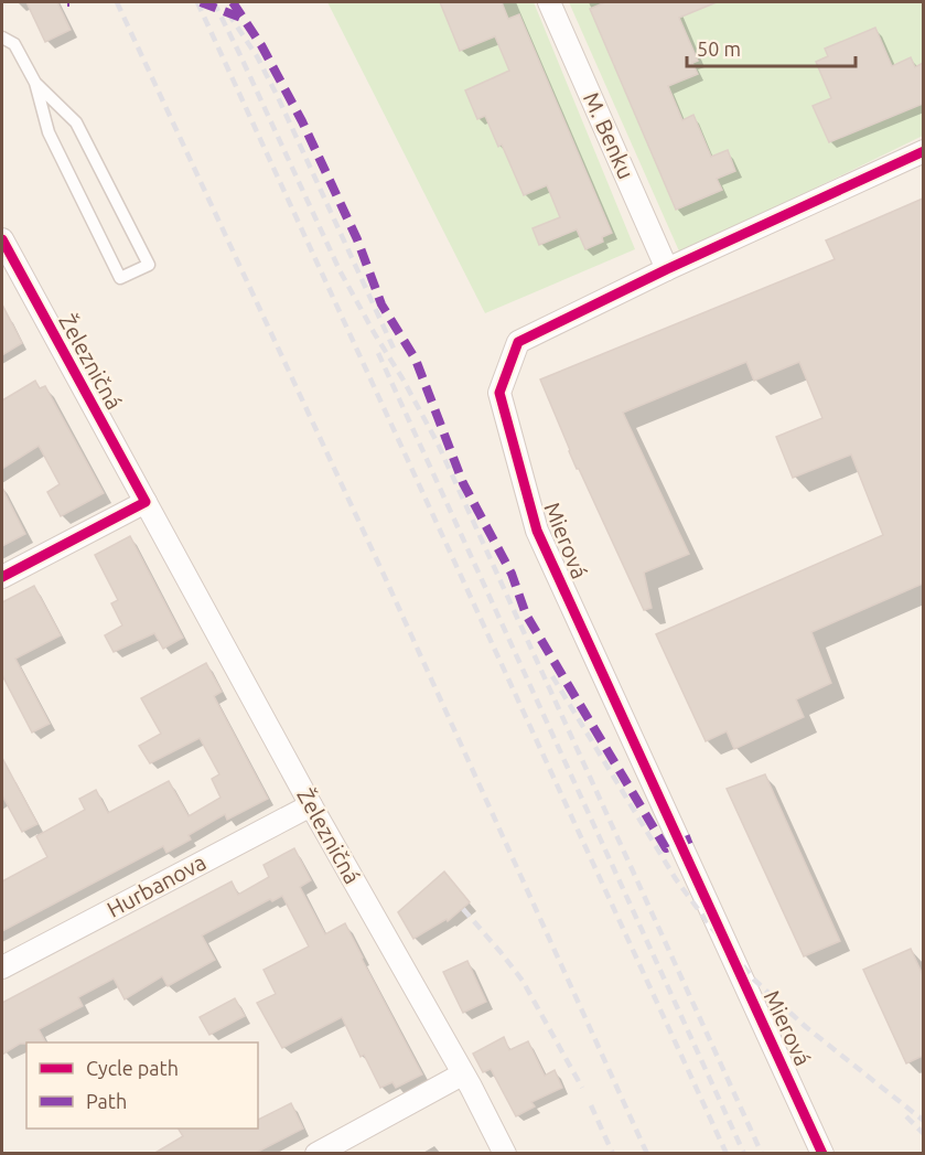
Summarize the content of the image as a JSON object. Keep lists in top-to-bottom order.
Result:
{
  "streets": {
    "street": [
      "M. Benku",
      "Železničná",
      "Mierová",
      "Hurbanova"
    ]
  },
  "crossings": [
    ["M. Benku", "Mierová"],
    ["Železničná", "Hurbanova"]
  ],
  "legend": ["Cycle path", "Path"],
  "scale_bar": "50 m"
}
